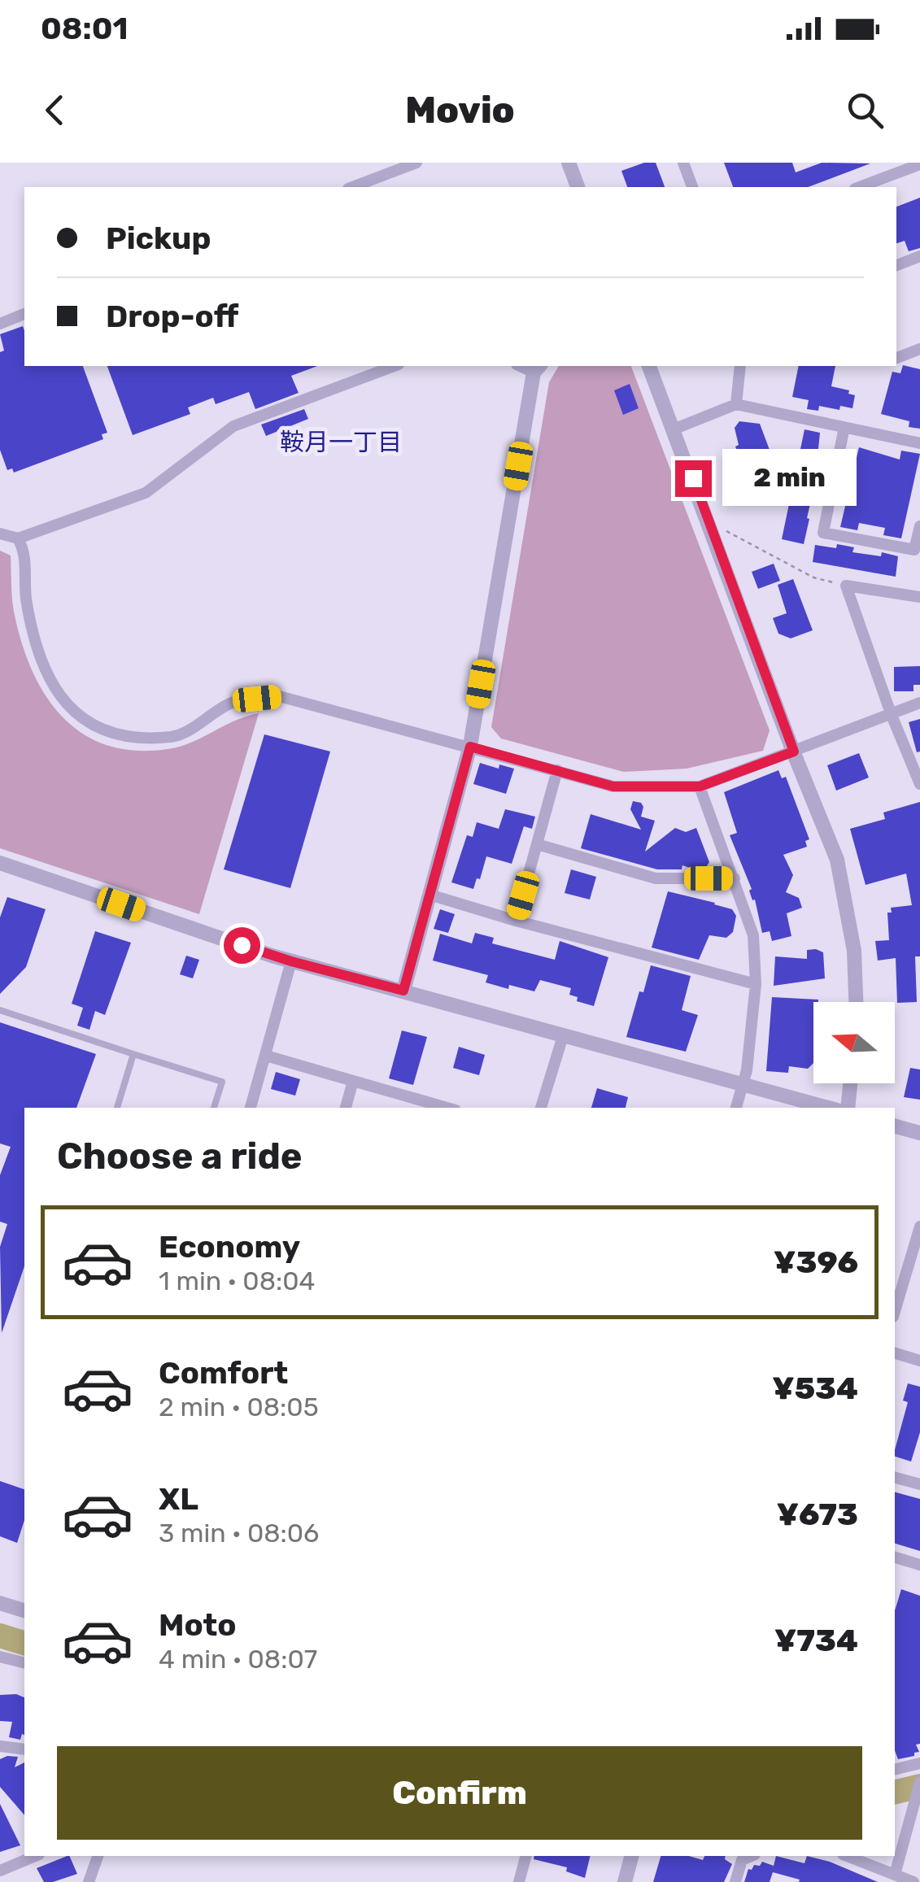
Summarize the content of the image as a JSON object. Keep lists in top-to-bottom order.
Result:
{
  "districts": ["鞍月一丁目"],
  "north": "left",
  "page": {
    "status": "08:01",
    "header": "Movio",
    "banner": ["Pickup", "Drop-off"],
    "bubble": "2 min",
    "heading": "Choose a ride",
    "list": [
      {
        "name": "Economy",
        "note": "1 min · 08:04",
        "value": "¥396"
      },
      {
        "name": "Comfort",
        "note": "2 min · 08:05",
        "value": "¥534"
      },
      {
        "name": "XL",
        "note": "3 min · 08:06",
        "value": "¥673"
      },
      {
        "name": "Moto",
        "note": "4 min · 08:07",
        "value": "¥734"
      }
    ],
    "buttons": "Confirm"
  }
}
